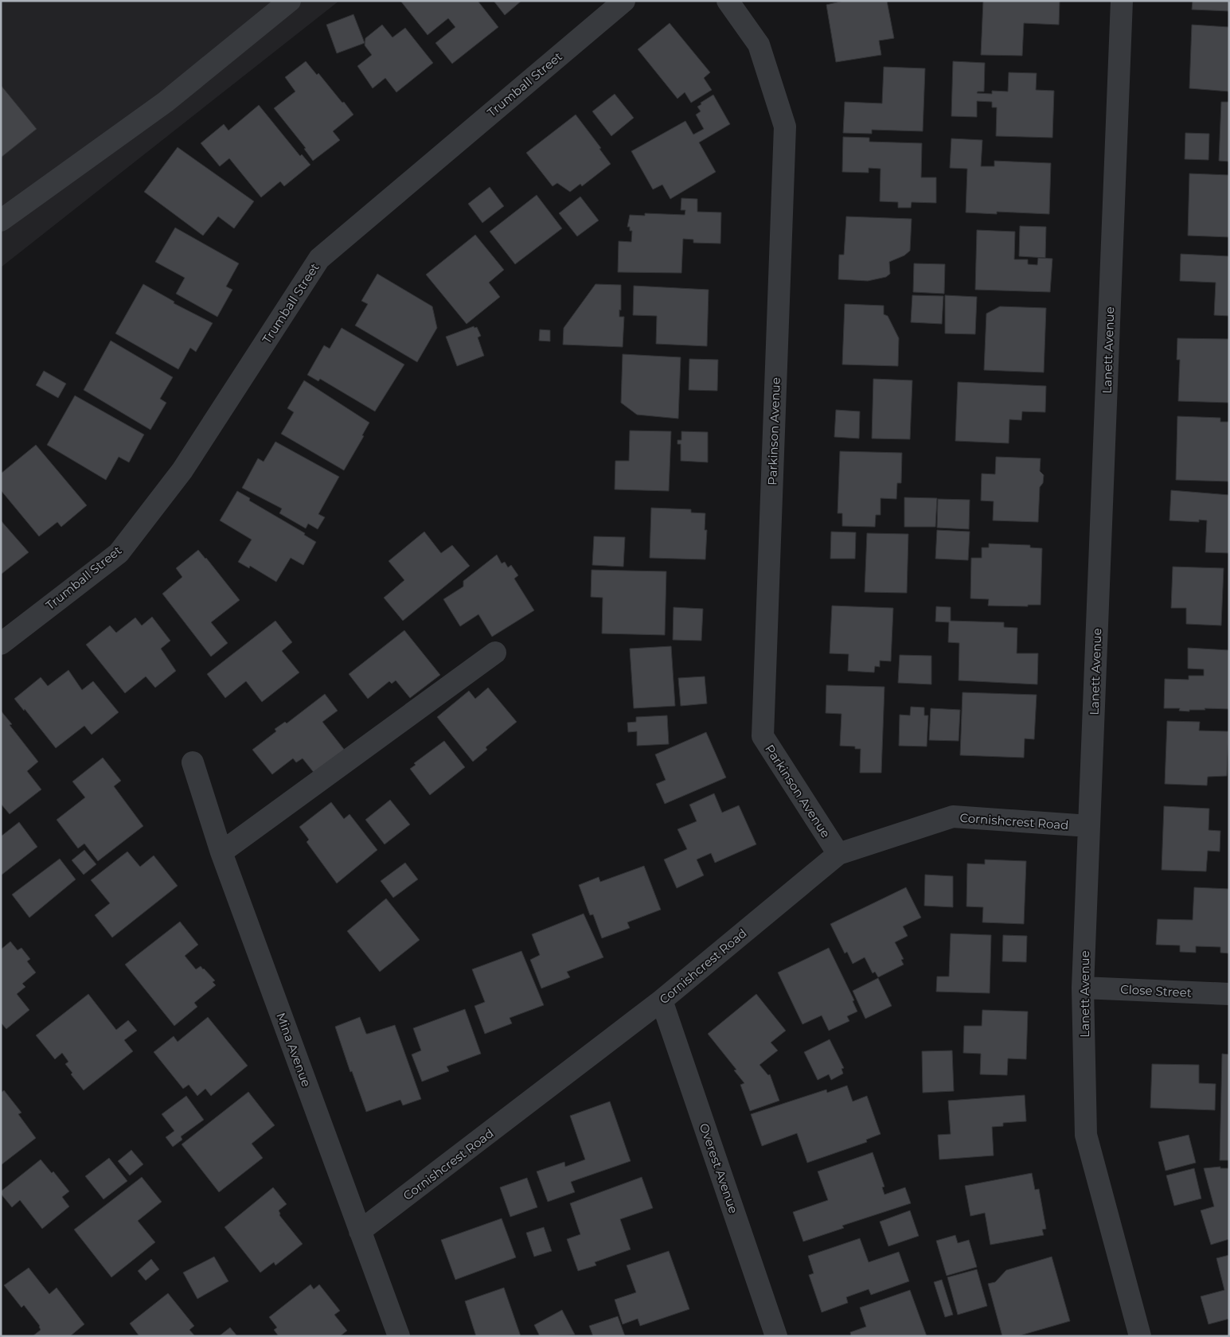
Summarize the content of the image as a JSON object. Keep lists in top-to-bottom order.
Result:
{
  "streets": {
    "street": [
      "Trumball Street",
      "Lanett Avenue",
      "Parkinson Avenue",
      "Cornishcrest Road",
      "Close Street",
      "Mina Avenue",
      "Overest Avenue"
    ]
  },
  "crossings": [
    ["Lanett Avenue", "Cornishcrest Road"],
    ["Lanett Avenue", "Close Street"],
    ["Parkinson Avenue", "Cornishcrest Road"],
    ["Cornishcrest Road", "Mina Avenue"],
    ["Cornishcrest Road", "Overest Avenue"]
  ]
}
